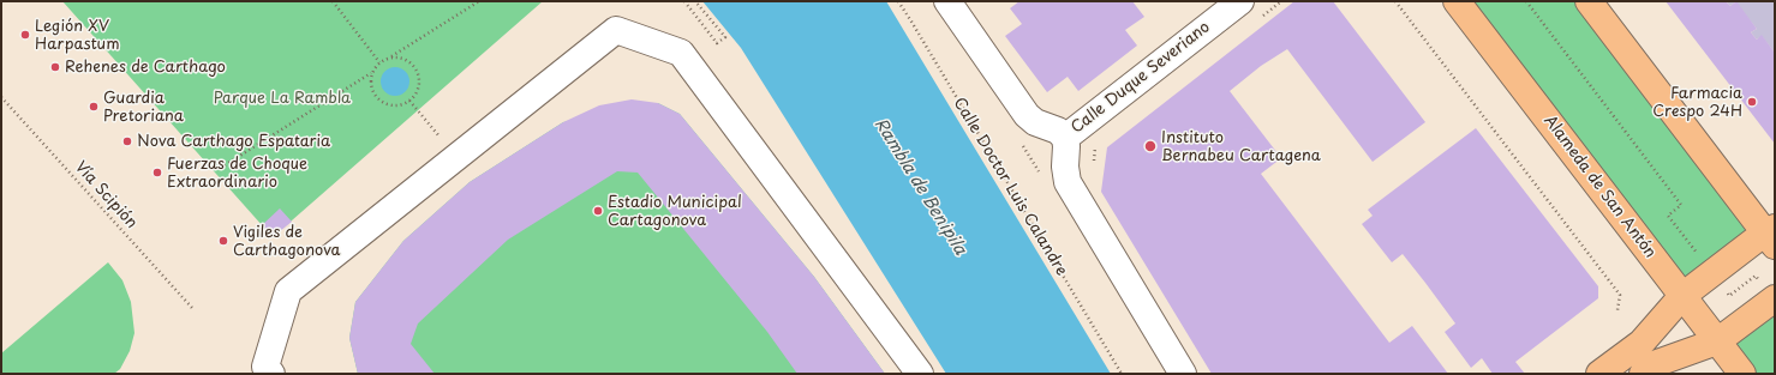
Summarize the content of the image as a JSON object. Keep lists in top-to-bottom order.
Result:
{
  "streets": {
    "main road": ["Alameda de San Antón"],
    "street": ["Calle Duque Severiano"],
    "path": ["Calle Doctor Luis Calandre", "Vía Scipión"]
  },
  "water": ["Rambla de Benipila"],
  "parks": ["Parque La Rambla"],
  "places": [
    "Legión XV Harpastum",
    "Rehenes de Carthago",
    "Farmacia Crespo 24H",
    "Guardia Pretoriana",
    "Nova Carthago Espataria",
    "Instituto Bernabeu Cartagena",
    "Fuerzas de Choque Extraordinario",
    "Estadio Municipal Cartagonova",
    "Vigiles de Carthagonova"
  ]
}
